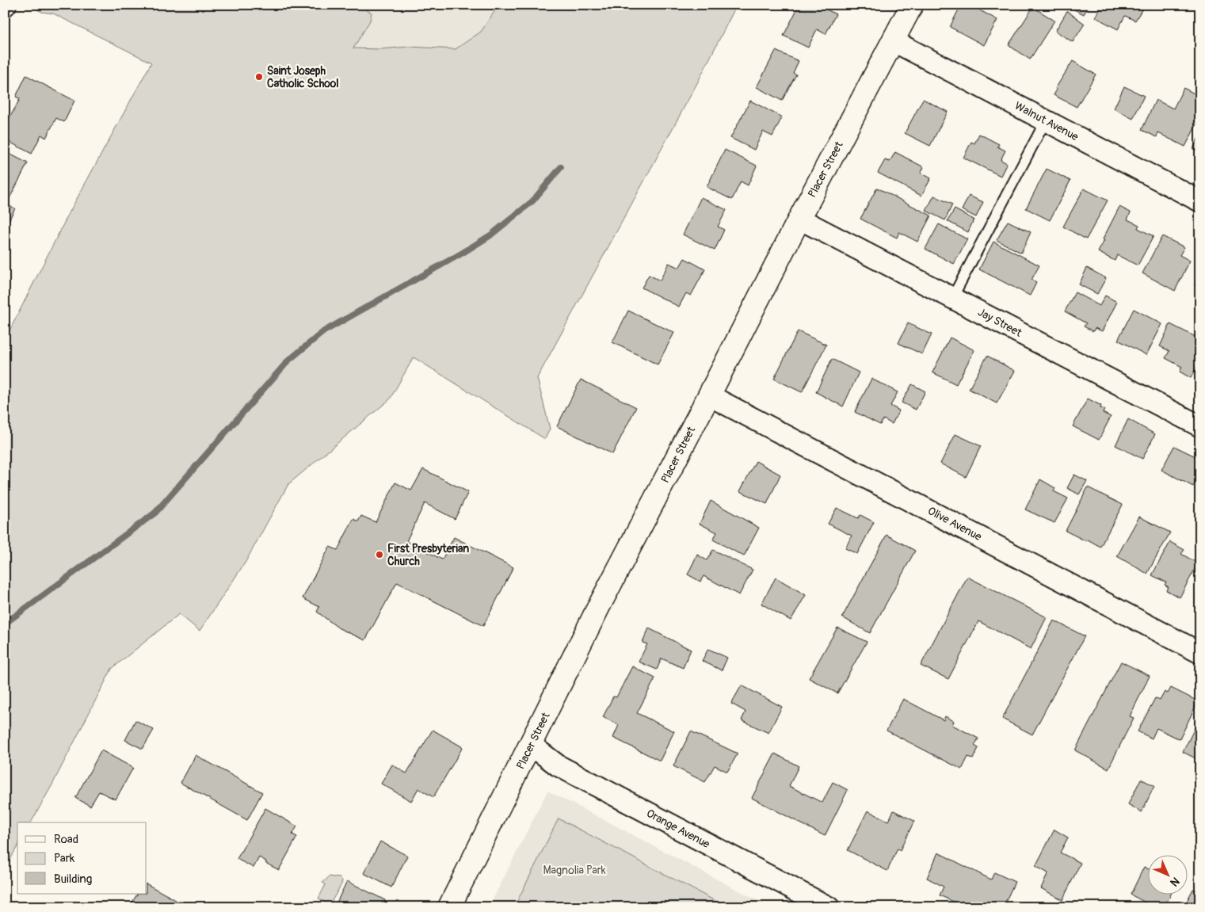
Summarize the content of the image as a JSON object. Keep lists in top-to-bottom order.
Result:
{
  "streets": {
    "main road": ["Placer Street"],
    "street": [
      "Walnut Avenue",
      "Jay Street",
      "Olive Avenue",
      "Orange Avenue"
    ]
  },
  "crossings": [
    ["Walnut Avenue", "Placer Street"],
    ["Placer Street", "Jay Street"],
    ["Placer Street", "Olive Avenue"],
    ["Placer Street", "Orange Avenue"]
  ],
  "parks": ["Magnolia Park"],
  "places": ["Saint Joseph Catholic School", "First Presbyterian Church"],
  "legend": ["Road", "Park", "Building"],
  "north": "bottom right"
}
